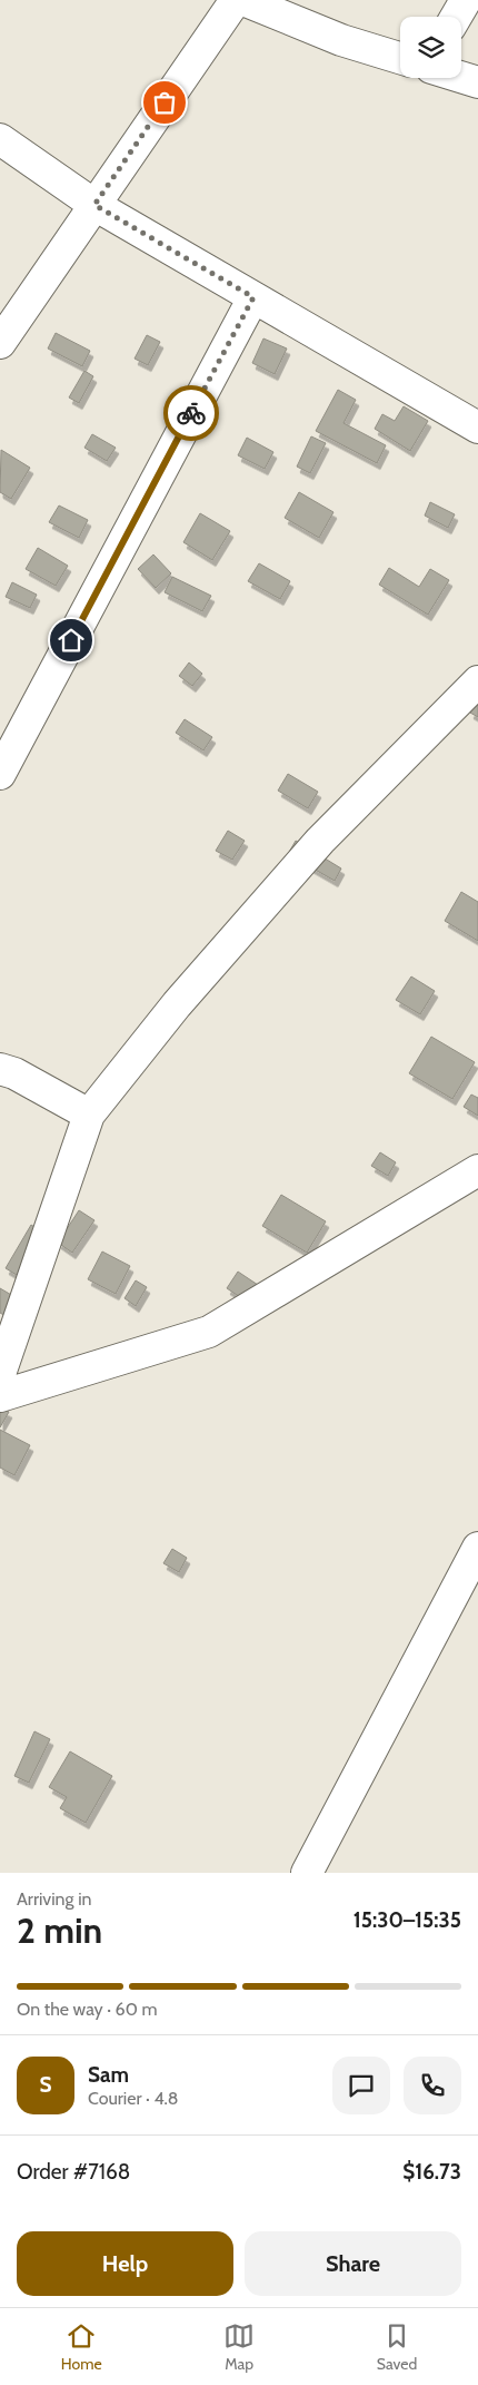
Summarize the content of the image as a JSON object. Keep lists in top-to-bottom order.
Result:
{
  "page": {
    "heading": ["2 min", "Arriving in", "15:30–15:35"],
    "panel": [
      "Sam",
      "Courier · 4.8",
      "Order #7168",
      "$16.73"
    ],
    "bar": "On the way · 60 m",
    "round": "S",
    "buttons": ["Help", "Share"],
    "tabs": ["Home", "Map", "Saved"]
  }
}
